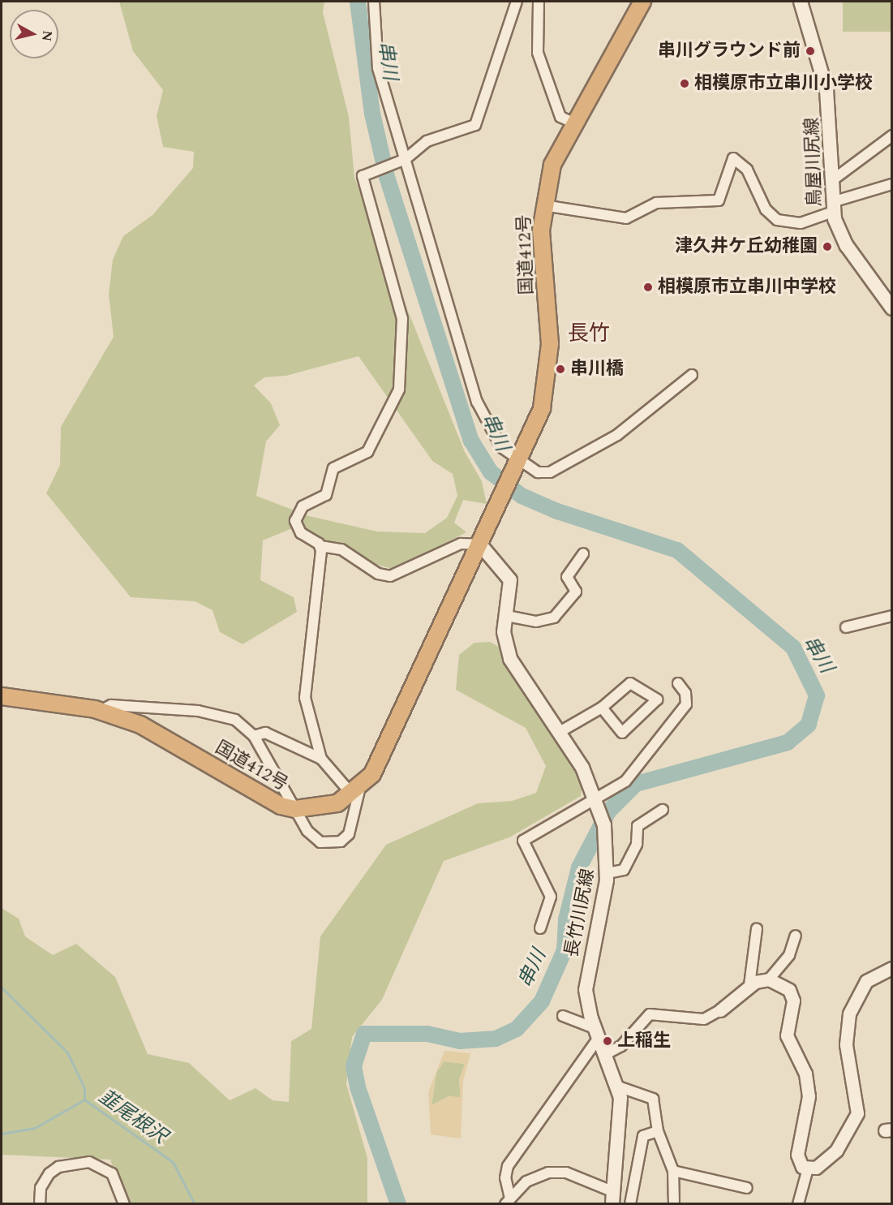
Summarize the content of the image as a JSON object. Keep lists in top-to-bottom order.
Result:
{
  "streets": {
    "highway": ["国道412号"],
    "main road": ["鳥屋川尻線", "長竹川尻線"]
  },
  "crossings": [
    ["国道412号", "長竹川尻線"]
  ],
  "districts": ["長竹"],
  "water": ["串川", "韮尾根沢"],
  "places": [
    "串川グラウンド前",
    "相模原市立串川小学校",
    "津久井ケ丘幼稚園",
    "相模原市立串川中学校",
    "串川橋",
    "上稲生"
  ],
  "north": "right"
}
